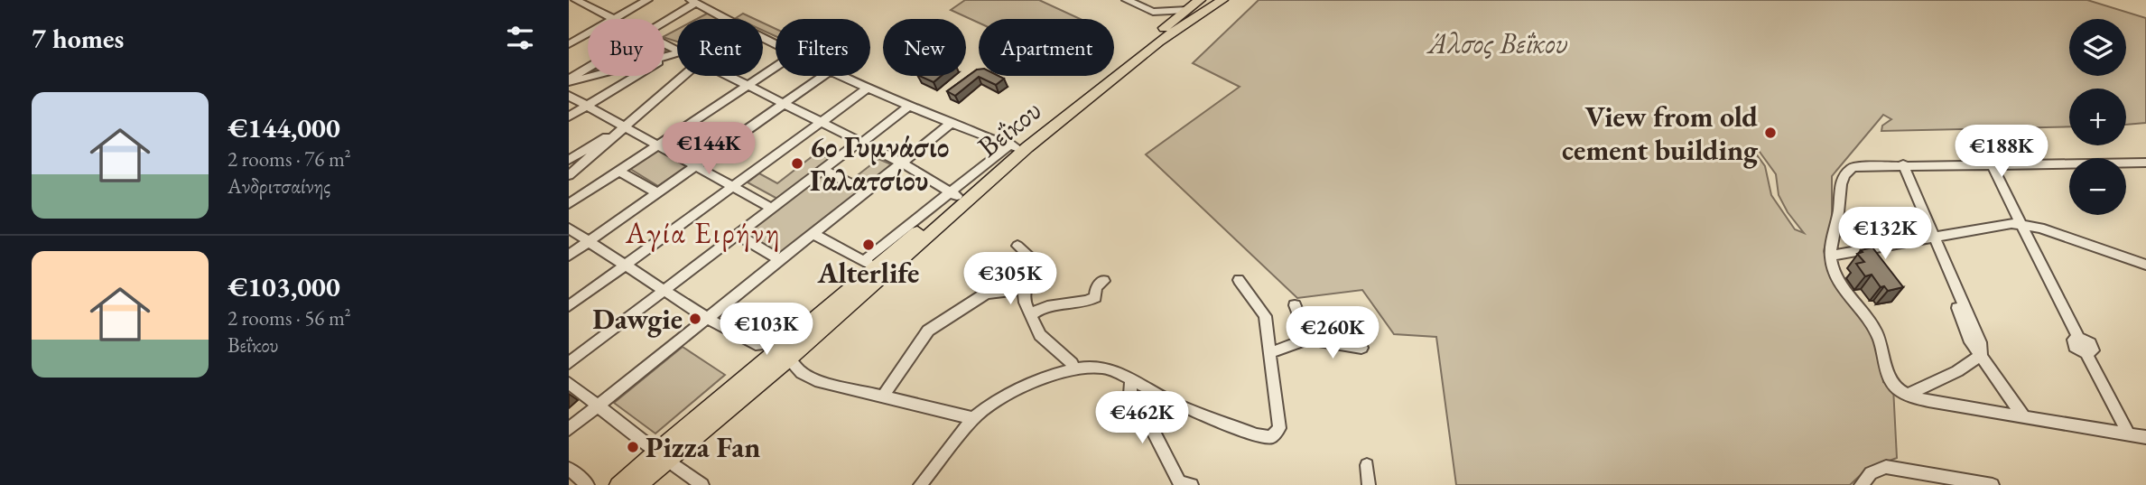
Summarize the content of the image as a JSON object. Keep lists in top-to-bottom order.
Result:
{
  "streets": {
    "main road": ["Βεΐκου"]
  },
  "districts": ["Αγία Ειρήνη"],
  "parks": ["Άλσος Βεΐκου"],
  "places": [
    "View from old cement building",
    "6ο Γυμνάσιο Γαλατσίου",
    "Alterlife",
    "Dawgie",
    "Pizza Fan"
  ],
  "page": {
    "heading": "7 homes",
    "map_buttons": ["+", "−"],
    "chip": [
      "Buy",
      "Rent",
      "Filters",
      "New",
      "Apartment"
    ],
    "list": [
      {
        "name": "€144,000",
        "note": "2 rooms · 76 m² · Ανδριτσαίνης"
      },
      {
        "name": "€103,000",
        "note": "2 rooms · 56 m² · Βεΐκου"
      }
    ],
    "price": [
      "€144K",
      "€188K",
      "€132K",
      "€305K",
      "€103K",
      "€260K",
      "€462K"
    ]
  }
}
